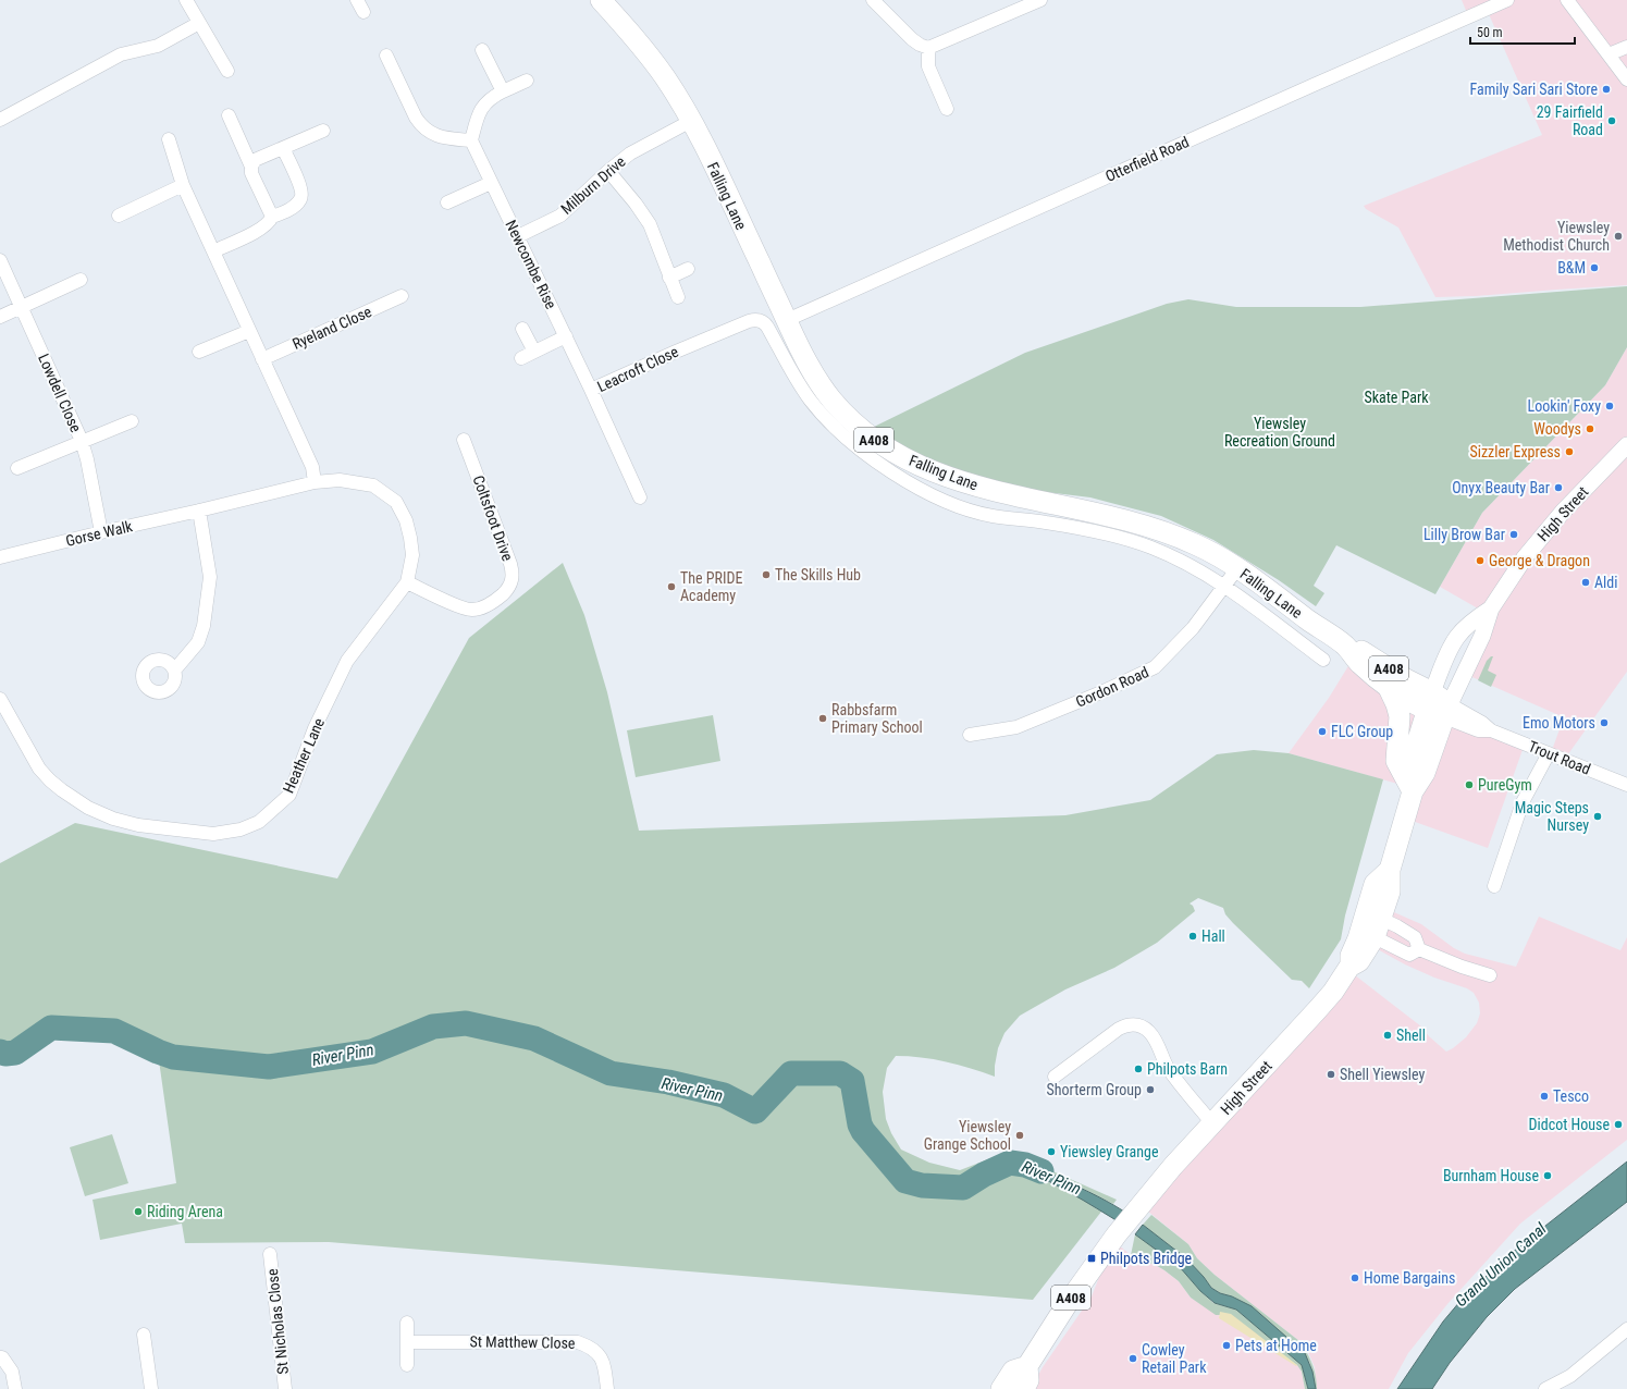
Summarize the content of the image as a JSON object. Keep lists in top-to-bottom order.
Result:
{
  "streets": {
    "main road": ["Falling Lane", "A408", "High Street"],
    "street": [
      "Otterfield Road",
      "Milburn Drive",
      "Newcombe Rise",
      "Ryeland Close",
      "Leacroft Close",
      "Lowdell Close",
      "Coltsfoot Drive",
      "Gorse Walk",
      "Gordon Road",
      "Heather Lane",
      "Trout Road",
      "St Nicholas Close",
      "St Matthew Close"
    ]
  },
  "crossings": [
    ["Otterfield Road", "Falling Lane"],
    ["Milburn Drive", "Falling Lane"],
    ["Milburn Drive", "Newcombe Rise"],
    ["Falling Lane", "Leacroft Close"],
    ["Falling Lane", "High Street"],
    ["Falling Lane", "Gordon Road"],
    ["Falling Lane", "Trout Road"],
    ["Newcombe Rise", "Leacroft Close"],
    ["Lowdell Close", "Gorse Walk"],
    ["A408", "High Street"],
    ["High Street", "Trout Road"],
    ["Coltsfoot Drive", "Heather Lane"],
    ["Gorse Walk", "Heather Lane"]
  ],
  "water": ["River Pinn", "Grand Union Canal"],
  "parks": ["Skate Park", "Yiewsley Recreation Ground"],
  "places": {
    "other": [
      "Family Sari Sari Store",
      "29 Fairfield Road",
      "Yiewsley Methodist Church",
      "B&M",
      "Lookin' Foxy",
      "Woodys",
      "Sizzler Express",
      "Onyx Beauty Bar",
      "Lilly Brow Bar",
      "George & Dragon",
      "The Skills Hub",
      "Aldi",
      "The PRIDE Academy",
      "Rabbsfarm Primary School",
      "Emo Motors",
      "FLC Group",
      "PureGym",
      "Magic Steps Nursey",
      "Hall",
      "Shell",
      "Philpots Barn",
      "Shell Yiewsley",
      "Shorterm Group",
      "Tesco",
      "Didcot House",
      "Yiewsley Grange School",
      "Yiewsley Grange",
      "Burnham House",
      "Riding Arena",
      "Home Bargains",
      "Pets at Home",
      "Cowley Retail Park"
    ],
    "transit": ["Philpots Bridge"]
  },
  "scale_bar": "50 m"
}
